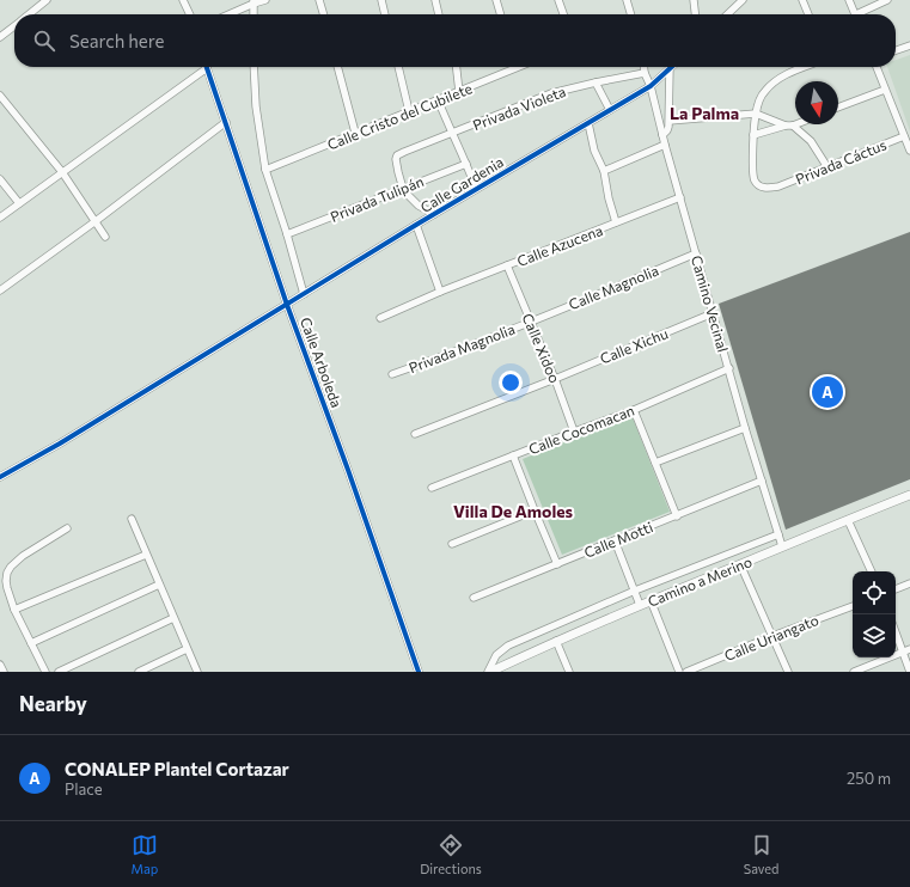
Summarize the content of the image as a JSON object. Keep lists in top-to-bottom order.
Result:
{
  "streets": {
    "street": [
      "Privada Violeta",
      "Calle Cristo del Cubilete",
      "Privada Cáctus",
      "Calle Gardenia",
      "Privada Tulipán",
      "Calle Azucena",
      "Calle Magnolia",
      "Camino Vecinal",
      "Calle Xichu",
      "Privada Magnolia",
      "Calle Xidoo",
      "Calle Arboleda",
      "Calle Cocomacan",
      "Calle Motti",
      "Camino a Merino",
      "Calle Uriangato"
    ]
  },
  "crossings": [
    ["Privada Violeta", "Privada Tulipán"],
    ["Privada Violeta", "Camino Vecinal"],
    ["Calle Gardenia", "Camino Vecinal"],
    ["Calle Gardenia", "Calle Arboleda"],
    ["Calle Azucena", "Camino Vecinal"],
    ["Calle Azucena", "Calle Xidoo"],
    ["Calle Magnolia", "Camino Vecinal"],
    ["Calle Magnolia", "Privada Magnolia"],
    ["Calle Magnolia", "Calle Xidoo"],
    ["Camino Vecinal", "Calle Xichu"],
    ["Camino Vecinal", "Calle Cocomacan"],
    ["Camino Vecinal", "Calle Motti"],
    ["Camino Vecinal", "Camino a Merino"],
    ["Calle Xichu", "Calle Xidoo"],
    ["Privada Magnolia", "Calle Xidoo"],
    ["Calle Xidoo", "Calle Cocomacan"]
  ],
  "districts": ["La Palma", "Villa De Amoles"],
  "north": "bottom",
  "page": {
    "search": "Search here",
    "pins": "A",
    "heading": "Nearby",
    "list": [
      {
        "mark": "A",
        "name": "CONALEP Plantel Cortazar",
        "note": "Place",
        "value": "250 m"
      }
    ],
    "nav": ["Map", "Directions", "Saved"]
  }
}
